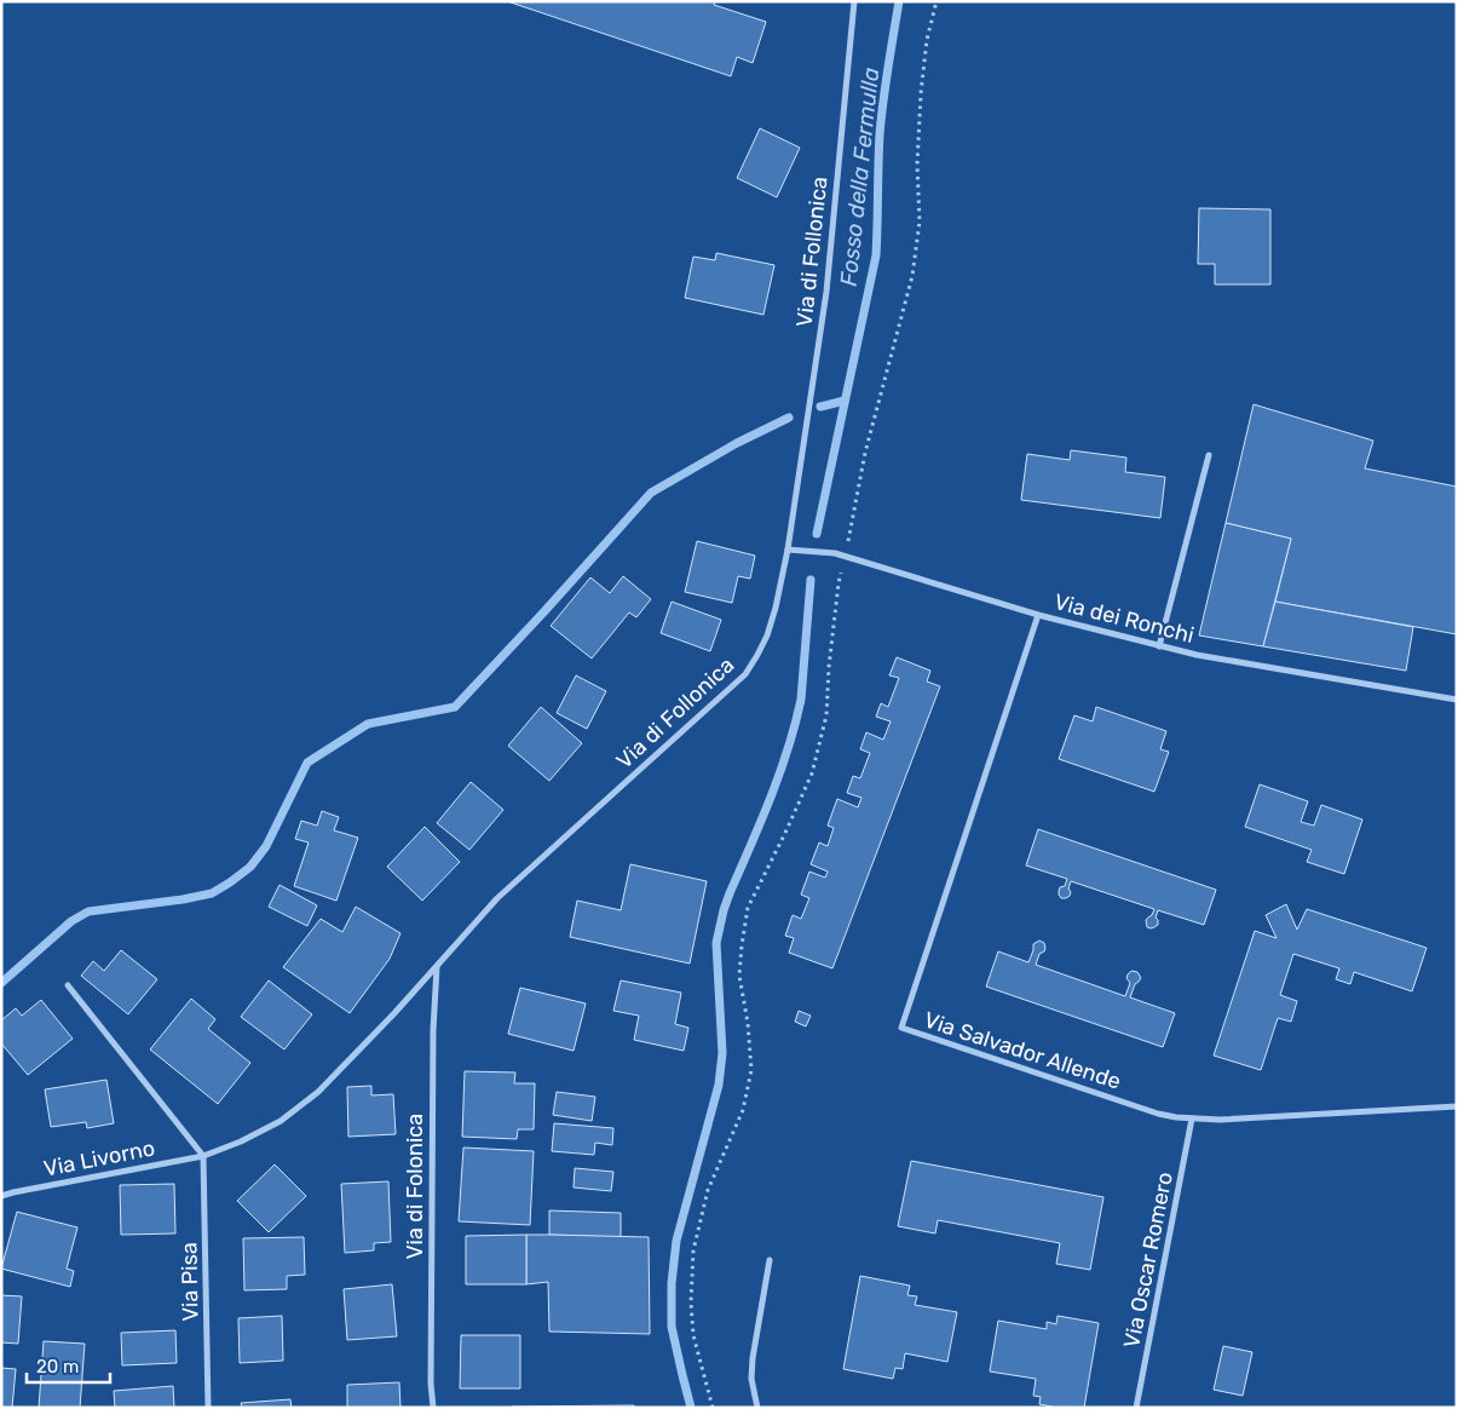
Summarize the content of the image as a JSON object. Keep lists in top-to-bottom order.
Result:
{
  "streets": {
    "street": [
      "Via di Follonica",
      "Via dei Ronchi",
      "Via Salvador Allende",
      "Via Livorno",
      "Via di Folonica",
      "Via Oscar Romero",
      "Via Pisa"
    ]
  },
  "crossings": [
    ["Via di Follonica", "Via dei Ronchi"],
    ["Via di Follonica", "Via Livorno"],
    ["Via di Follonica", "Via di Folonica"],
    ["Via di Follonica", "Via Pisa"],
    ["Via dei Ronchi", "Via Salvador Allende"],
    ["Via Salvador Allende", "Via Oscar Romero"],
    ["Via Livorno", "Via Pisa"]
  ],
  "water": ["Fosso della Fermulla"],
  "scale_bar": "20 m"
}
